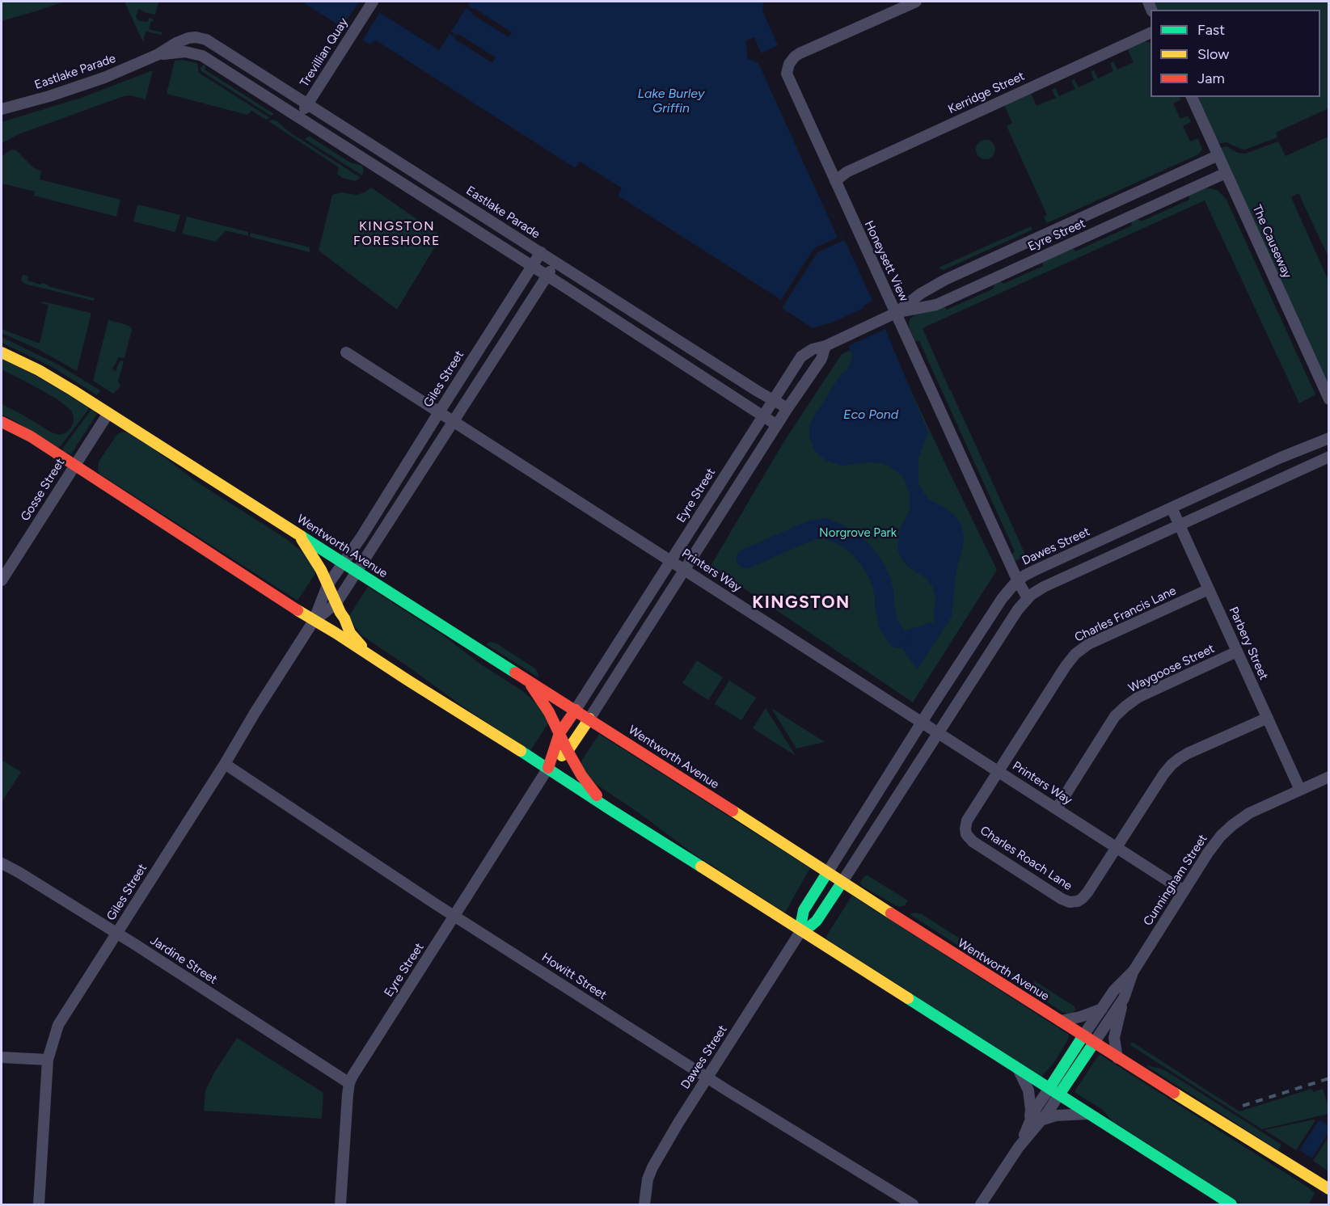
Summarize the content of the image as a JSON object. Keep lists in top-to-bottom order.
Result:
{
  "streets": {
    "main road": ["Eyre Street", "Wentworth Avenue", "Cunningham Street"],
    "street": [
      "Trevillian Quay",
      "Eastlake Parade",
      "Kerridge Street",
      "The Causeway",
      "Honeysett View",
      "Giles Street",
      "Gosse Street",
      "Dawes Street",
      "Printers Way",
      "Charles Francis Lane",
      "Parbery Street",
      "Waygoose Street",
      "Charles Roach Lane",
      "Jardine Street",
      "Howitt Street"
    ]
  },
  "crossings": [
    ["Trevillian Quay", "Eastlake Parade"],
    ["Eastlake Parade", "Eyre Street"],
    ["Eastlake Parade", "Giles Street"],
    ["Kerridge Street", "Honeysett View"],
    ["Eyre Street", "The Causeway"],
    ["Eyre Street", "Honeysett View"],
    ["Eyre Street", "Wentworth Avenue"],
    ["Eyre Street", "Printers Way"],
    ["Eyre Street", "Jardine Street"],
    ["Eyre Street", "Howitt Street"],
    ["Honeysett View", "Dawes Street"],
    ["Giles Street", "Wentworth Avenue"],
    ["Giles Street", "Printers Way"],
    ["Giles Street", "Jardine Street"],
    ["Giles Street", "Howitt Street"],
    ["Gosse Street", "Wentworth Avenue"],
    ["Wentworth Avenue", "Dawes Street"],
    ["Wentworth Avenue", "Cunningham Street"],
    ["Dawes Street", "Printers Way"],
    ["Dawes Street", "Parbery Street"],
    ["Dawes Street", "Howitt Street"],
    ["Printers Way", "Charles Francis Lane"],
    ["Printers Way", "Waygoose Street"],
    ["Printers Way", "Charles Roach Lane"],
    ["Printers Way", "Cunningham Street"],
    ["Charles Francis Lane", "Parbery Street"],
    ["Charles Francis Lane", "Charles Roach Lane"],
    ["Parbery Street", "Waygoose Street"],
    ["Parbery Street", "Cunningham Street"]
  ],
  "districts": ["KINGSTON FORESHORE", "KINGSTON"],
  "water": ["Lake Burley Griffin", "Eco Pond"],
  "parks": ["Norgrove Park"],
  "legend": ["Fast", "Slow", "Jam"]
}
